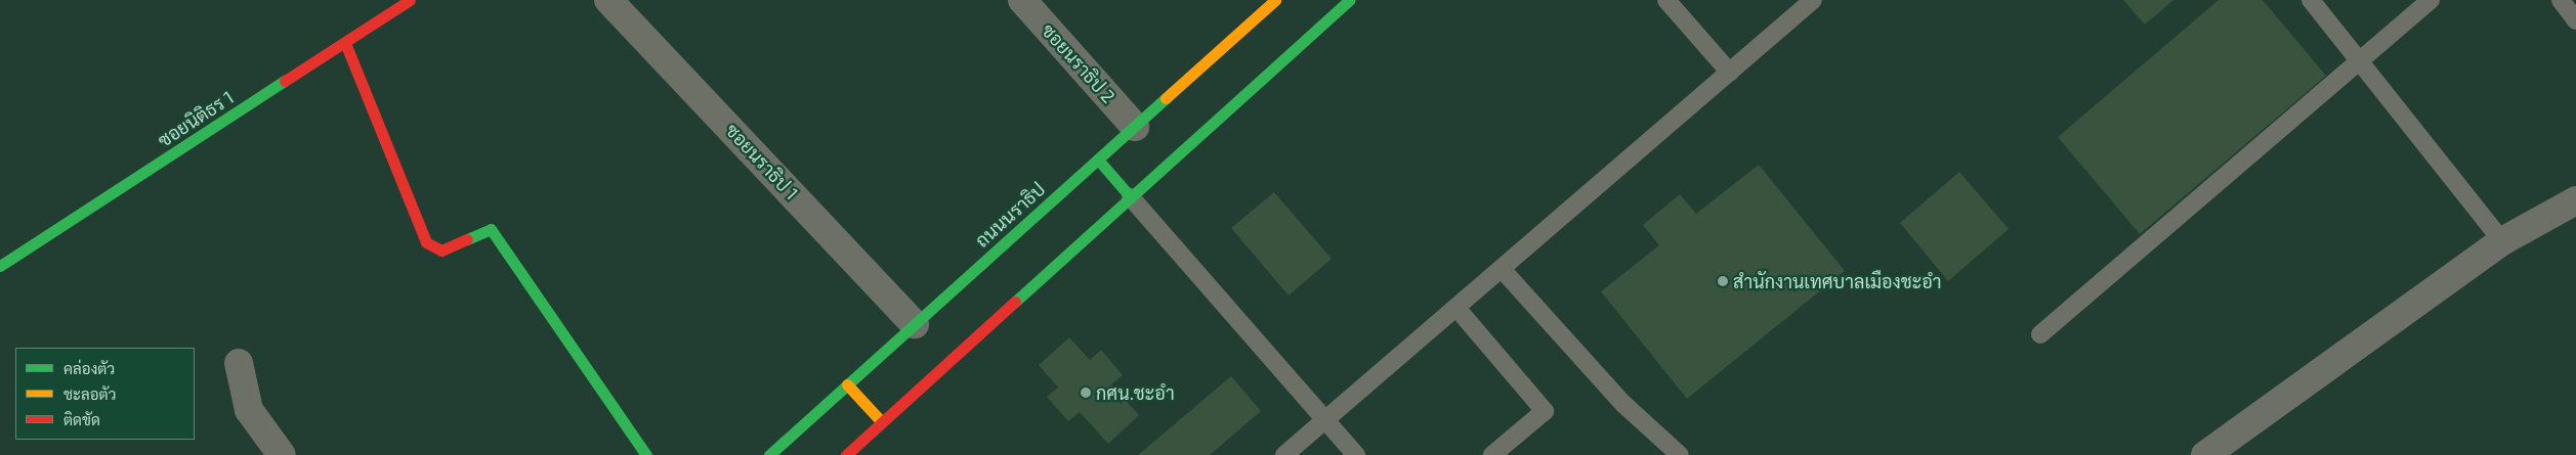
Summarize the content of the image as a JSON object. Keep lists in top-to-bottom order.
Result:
{
  "streets": {
    "street": [
      "ซอยนราธิป 2",
      "ซอยนิติธร 1",
      "ซอยนราธิป 1",
      "ถนนนราธิป"
    ]
  },
  "crossings": [
    ["ซอยนราธิป 2", "ถนนนราธิป"],
    ["ซอยนราธิป 1", "ถนนนราธิป"]
  ],
  "places": ["สํานักงานเทศบาลเมืองชะอำ", "กศน.ชะอำ"],
  "legend": ["คล่องตัว", "ชะลอตัว", "ติดขัด"]
}
